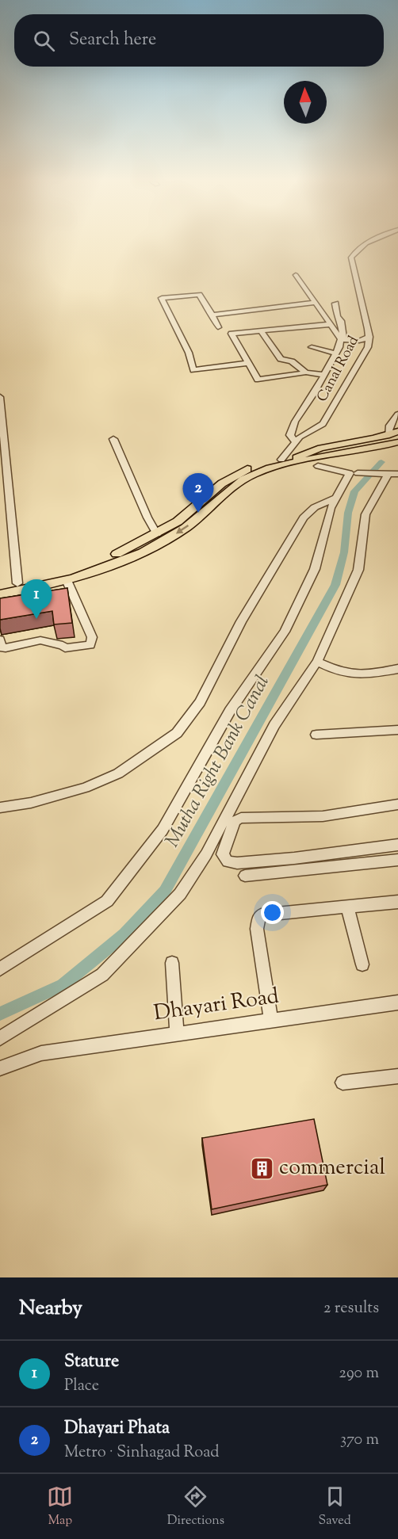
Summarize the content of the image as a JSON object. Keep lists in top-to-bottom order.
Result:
{
  "streets": {
    "street": ["Canal Road", "Dhayari Road"]
  },
  "water": ["Mutha Right Bank Canal"],
  "places": {
    "building": ["commercial"]
  },
  "north": "top",
  "page": {
    "search": "Search here",
    "pins": ["2", "1"],
    "heading": ["Nearby", "2 results"],
    "list": [
      {
        "mark": "1",
        "name": "Stature",
        "note": "Place",
        "value": "290 m"
      },
      {
        "mark": "2",
        "name": "Dhayari Phata",
        "note": "Metro · Sinhagad Road",
        "value": "370 m"
      }
    ],
    "nav": ["Map", "Directions", "Saved"]
  }
}
